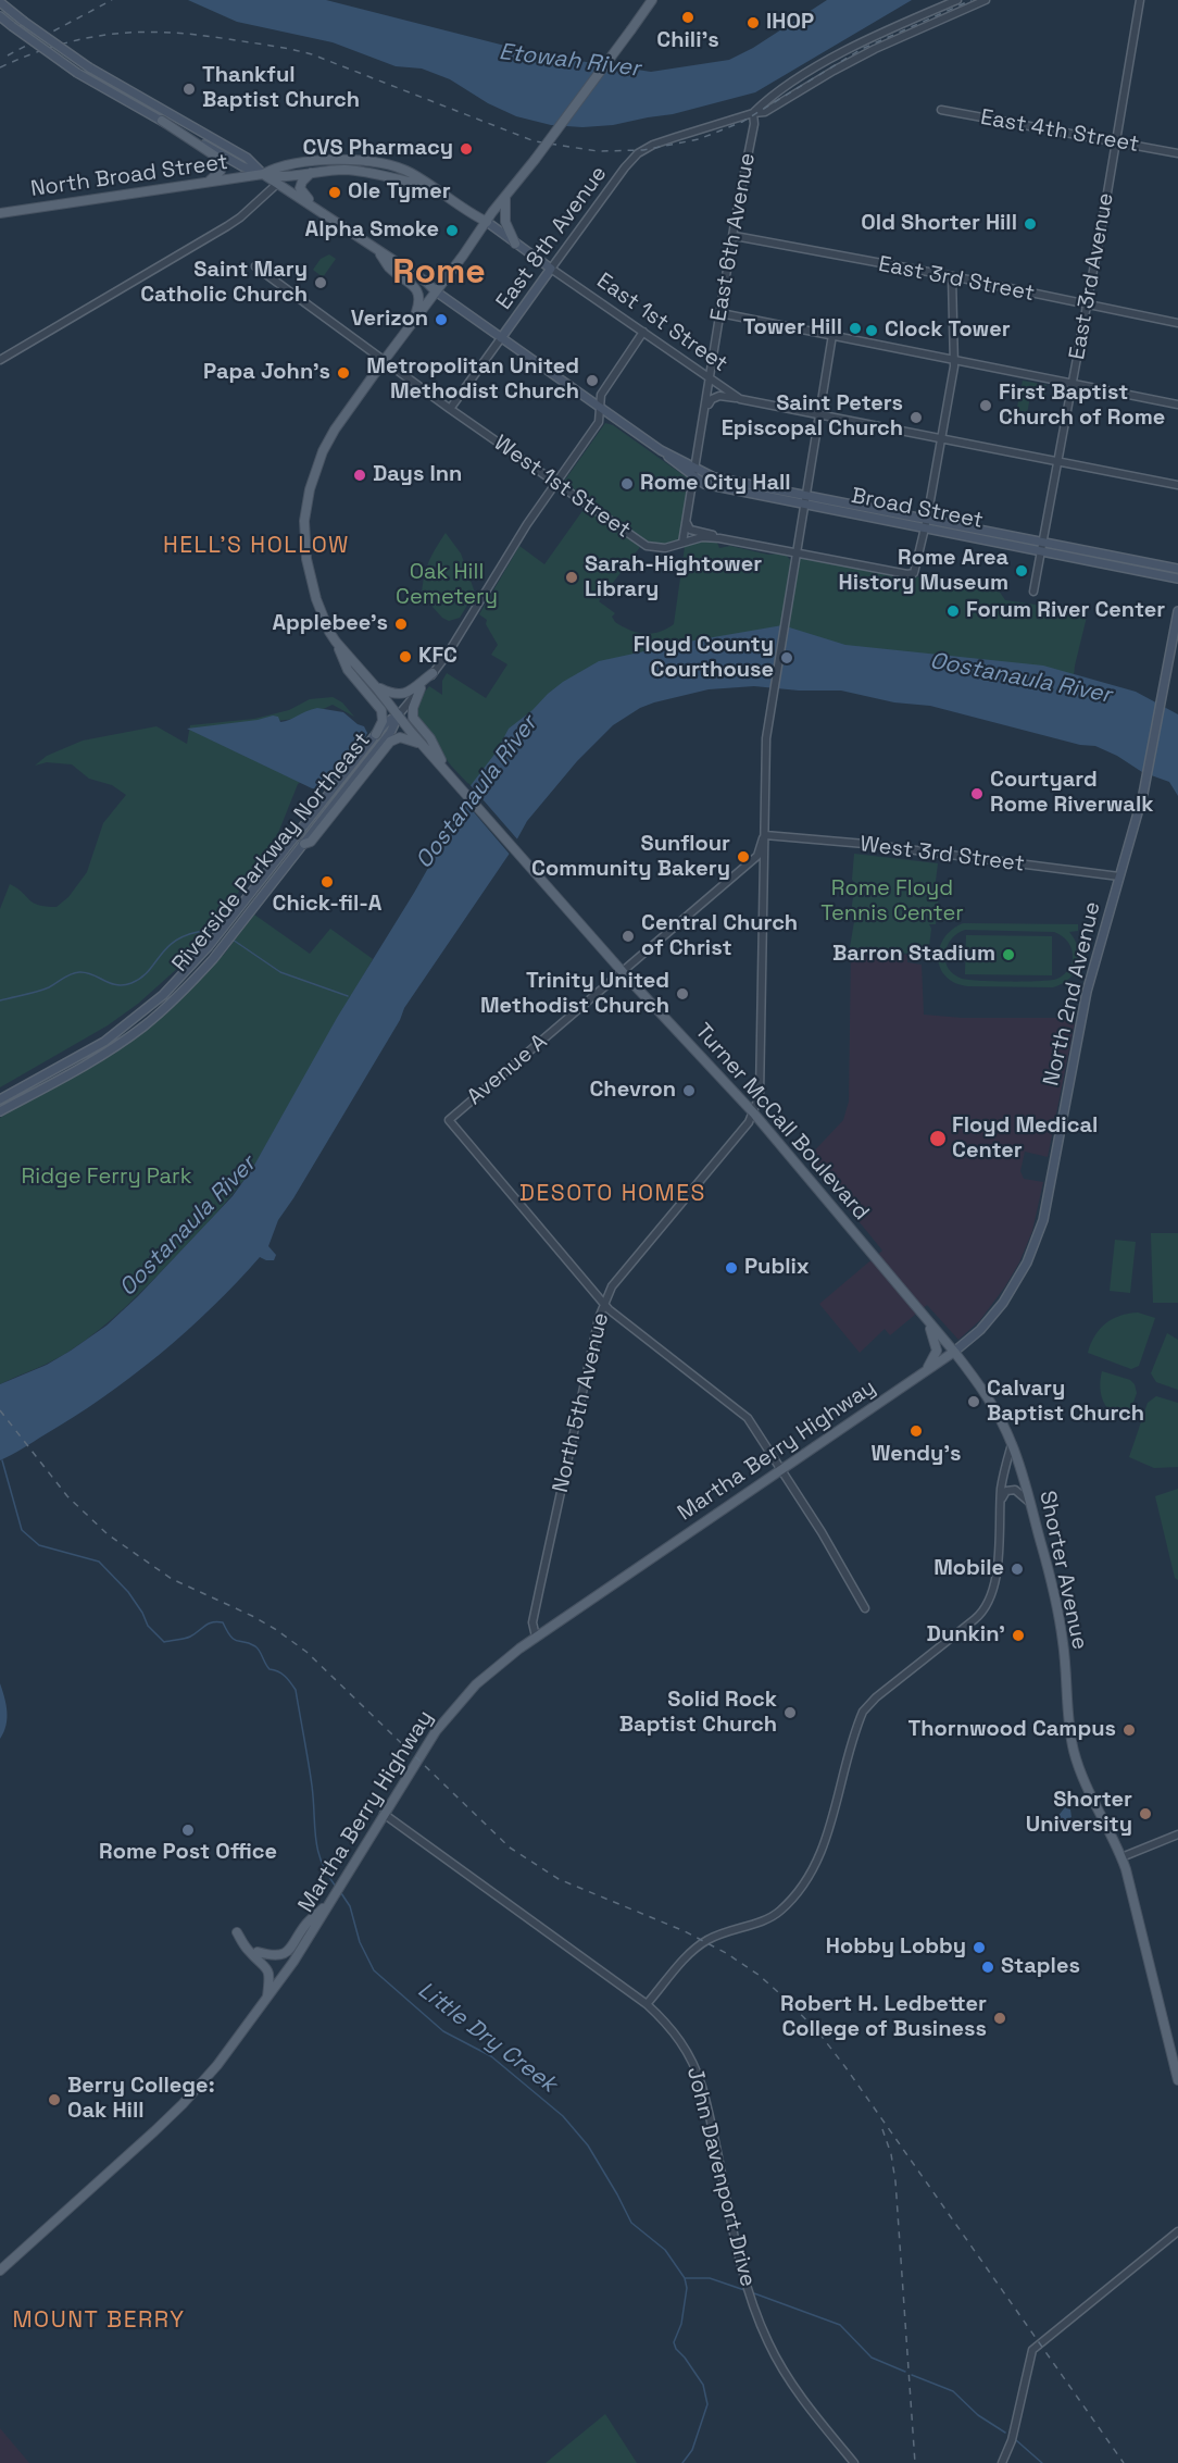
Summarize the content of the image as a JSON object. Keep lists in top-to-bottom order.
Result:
{
  "streets": {
    "main road": [
      "North Broad Street",
      "East 8th Avenue",
      "East 1st Street",
      "Broad Street",
      "Riverside Parkway Northeast",
      "North 2nd Avenue",
      "Turner McCall Boulevard",
      "Martha Berry Highway",
      "Shorter Avenue"
    ],
    "street": [
      "East 4th Street",
      "East 6th Avenue",
      "East 3rd Avenue",
      "East 3rd Street",
      "West 1st Street",
      "West 3rd Street",
      "Avenue A",
      "North 5th Avenue",
      "John Davenport Drive"
    ]
  },
  "crossings": [
    ["East 4th Street", "East 3rd Avenue"],
    ["North Broad Street", "Broad Street"],
    ["East 6th Avenue", "East 8th Avenue"],
    ["East 6th Avenue", "East 3rd Street"],
    ["East 6th Avenue", "East 1st Street"],
    ["East 6th Avenue", "West 1st Street"],
    ["East 6th Avenue", "Broad Street"],
    ["East 8th Avenue", "East 1st Street"],
    ["East 8th Avenue", "Broad Street"],
    ["East 3rd Avenue", "East 3rd Street"],
    ["East 3rd Avenue", "East 1st Street"],
    ["East 3rd Avenue", "Broad Street"],
    ["East 1st Street", "Riverside Parkway Northeast"],
    ["East 1st Street", "Turner McCall Boulevard"],
    ["East 1st Street", "North 5th Avenue"],
    ["West 1st Street", "Broad Street"],
    ["West 1st Street", "Riverside Parkway Northeast"],
    ["West 1st Street", "Turner McCall Boulevard"],
    ["West 1st Street", "North 5th Avenue"],
    ["Broad Street", "Riverside Parkway Northeast"],
    ["Broad Street", "Turner McCall Boulevard"],
    ["Broad Street", "North 5th Avenue"],
    ["Riverside Parkway Northeast", "Turner McCall Boulevard"],
    ["West 3rd Street", "North 2nd Avenue"],
    ["West 3rd Street", "Avenue A"],
    ["West 3rd Street", "North 5th Avenue"],
    ["North 2nd Avenue", "Turner McCall Boulevard"],
    ["North 2nd Avenue", "Martha Berry Highway"],
    ["Avenue A", "Turner McCall Boulevard"],
    ["Avenue A", "North 5th Avenue"],
    ["Turner McCall Boulevard", "North 5th Avenue"],
    ["Turner McCall Boulevard", "Martha Berry Highway"],
    ["Turner McCall Boulevard", "Shorter Avenue"],
    ["North 5th Avenue", "Martha Berry Highway"],
    ["Martha Berry Highway", "John Davenport Drive"]
  ],
  "districts": [
    "Rome",
    "HELL'S HOLLOW",
    "DESOTO HOMES",
    "MOUNT BERRY"
  ],
  "water": ["Etowah River", "Oostanaula River", "Little Dry Creek"],
  "parks": ["Oak Hill Cemetery", "Rome Floyd Tennis Center", "Ridge Ferry Park"],
  "places": [
    "Chili's",
    "IHOP",
    "Thankful Baptist Church",
    "CVS Pharmacy",
    "Ole Tymer",
    "Old Shorter Hill",
    "Alpha Smoke",
    "Saint Mary Catholic Church",
    "Verizon",
    "Tower Hill",
    "Clock Tower",
    "Papa John's",
    "Metropolitan United Methodist Church",
    "First Baptist Church of Rome",
    "Saint Peters Episcopal Church",
    "Days Inn",
    "Rome City Hall",
    "Rome Area History Museum",
    "Sarah-Hightower Library",
    "Forum River Center",
    "Applebee's",
    "KFC",
    "Floyd County Courthouse",
    "Courtyard Rome Riverwalk",
    "Sunflour Community Bakery",
    "Chick-fil-A",
    "Central Church of Christ",
    "Barron Stadium",
    "Trinity United Methodist Church",
    "Chevron",
    "Floyd Medical Center",
    "Publix",
    "Calvary Baptist Church",
    "Wendy's",
    "Mobile",
    "Dunkin'",
    "Solid Rock Baptist Church",
    "Thornwood Campus",
    "Shorter University",
    "Rome Post Office",
    "Hobby Lobby",
    "Staples",
    "Robert H. Ledbetter College of Business",
    "Berry College: Oak Hill"
  ]
}
